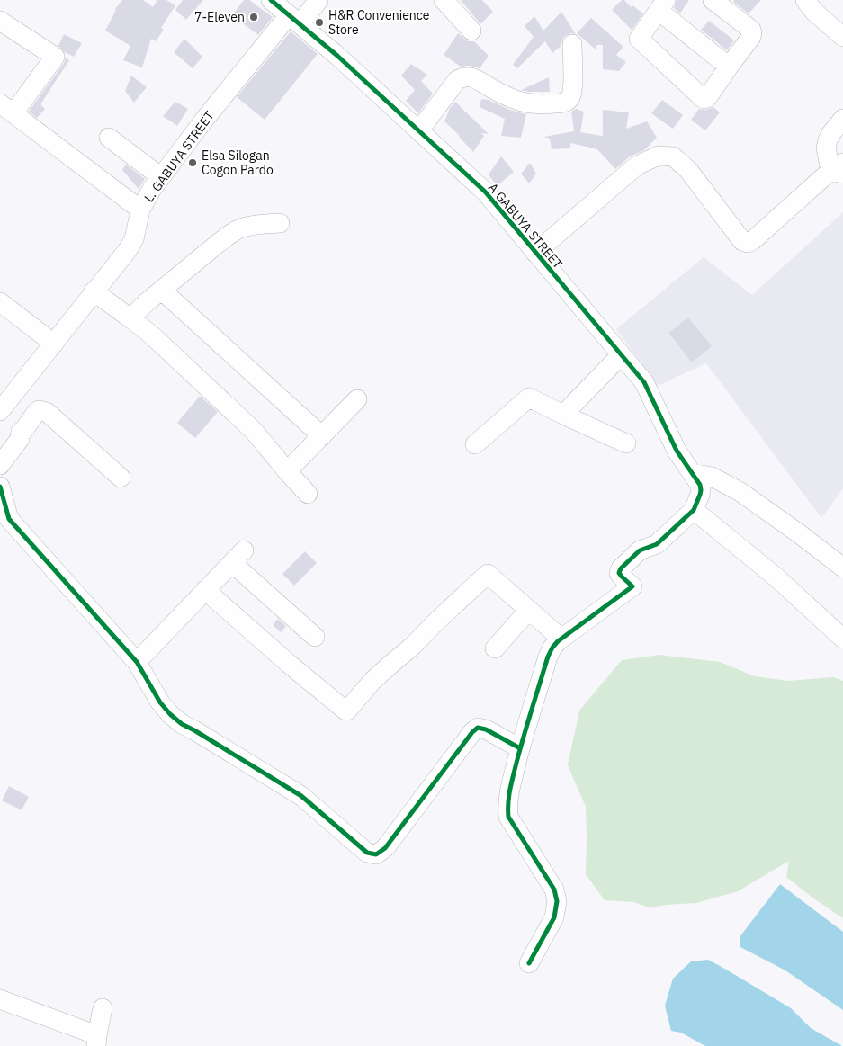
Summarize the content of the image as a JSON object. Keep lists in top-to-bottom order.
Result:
{
  "streets": {
    "street": ["L. GABUYA STREET", "A GABUYA STREET"]
  },
  "crossings": [
    ["L. GABUYA STREET", "A GABUYA STREET"]
  ],
  "places": ["7-Eleven", "H&R Convenience Store", "Elsa Silogan Cogon Pardo"]
}
